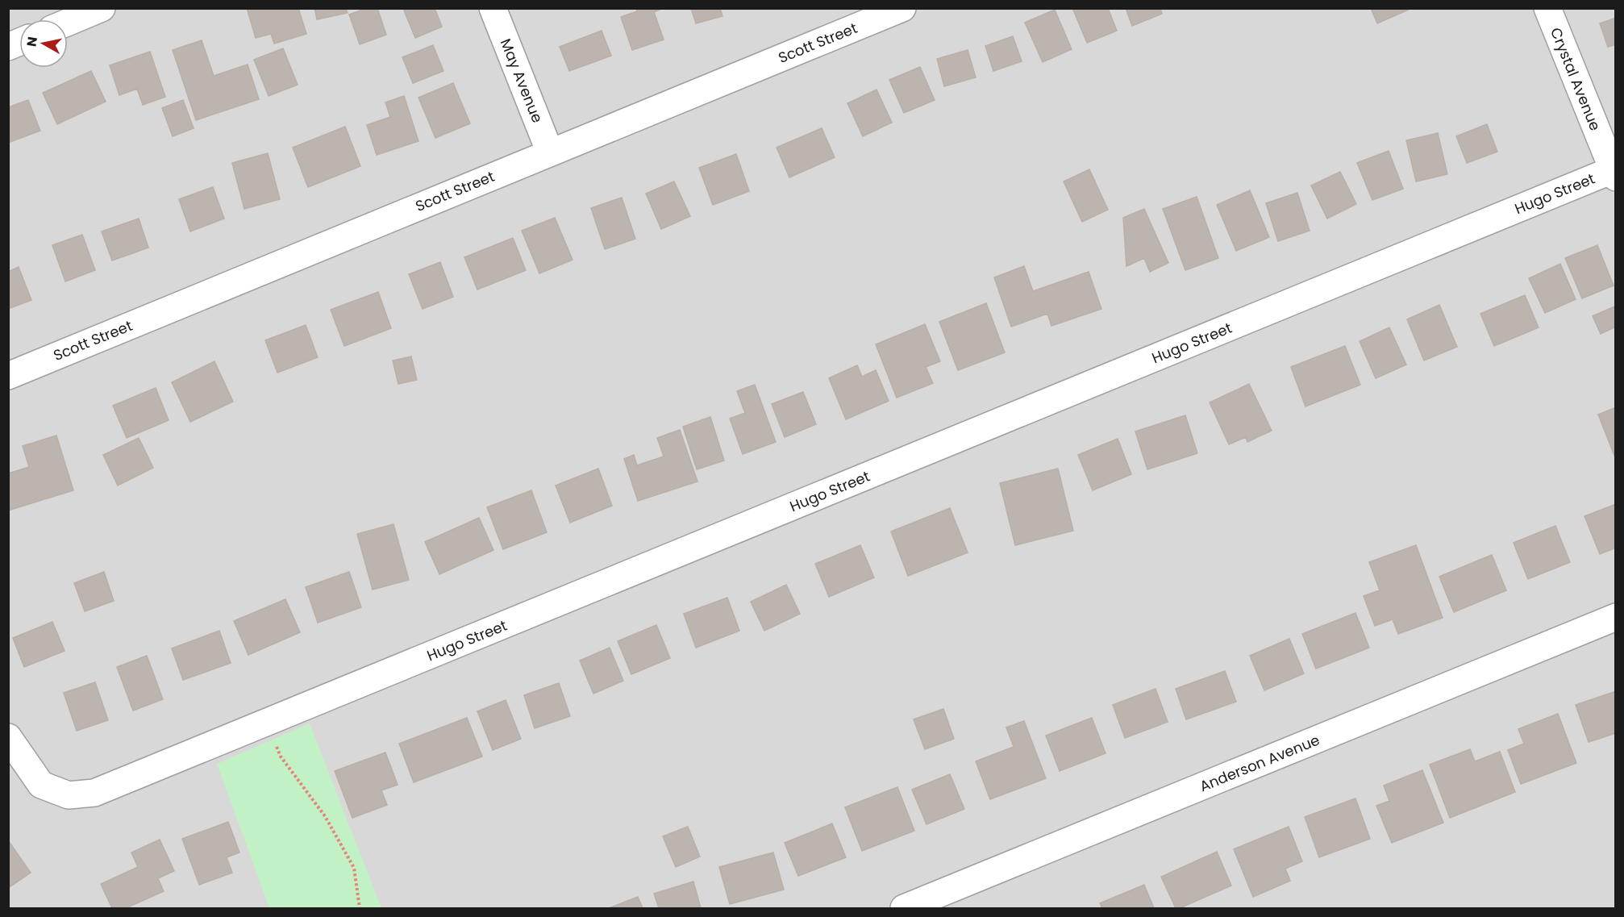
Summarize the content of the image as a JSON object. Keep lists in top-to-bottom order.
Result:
{
  "streets": {
    "street": [
      "Scott Street",
      "Crystal Avenue",
      "May Avenue",
      "Hugo Street",
      "Anderson Avenue"
    ]
  },
  "crossings": [
    ["Scott Street", "May Avenue"],
    ["Crystal Avenue", "Hugo Street"]
  ],
  "north": "left"
}
